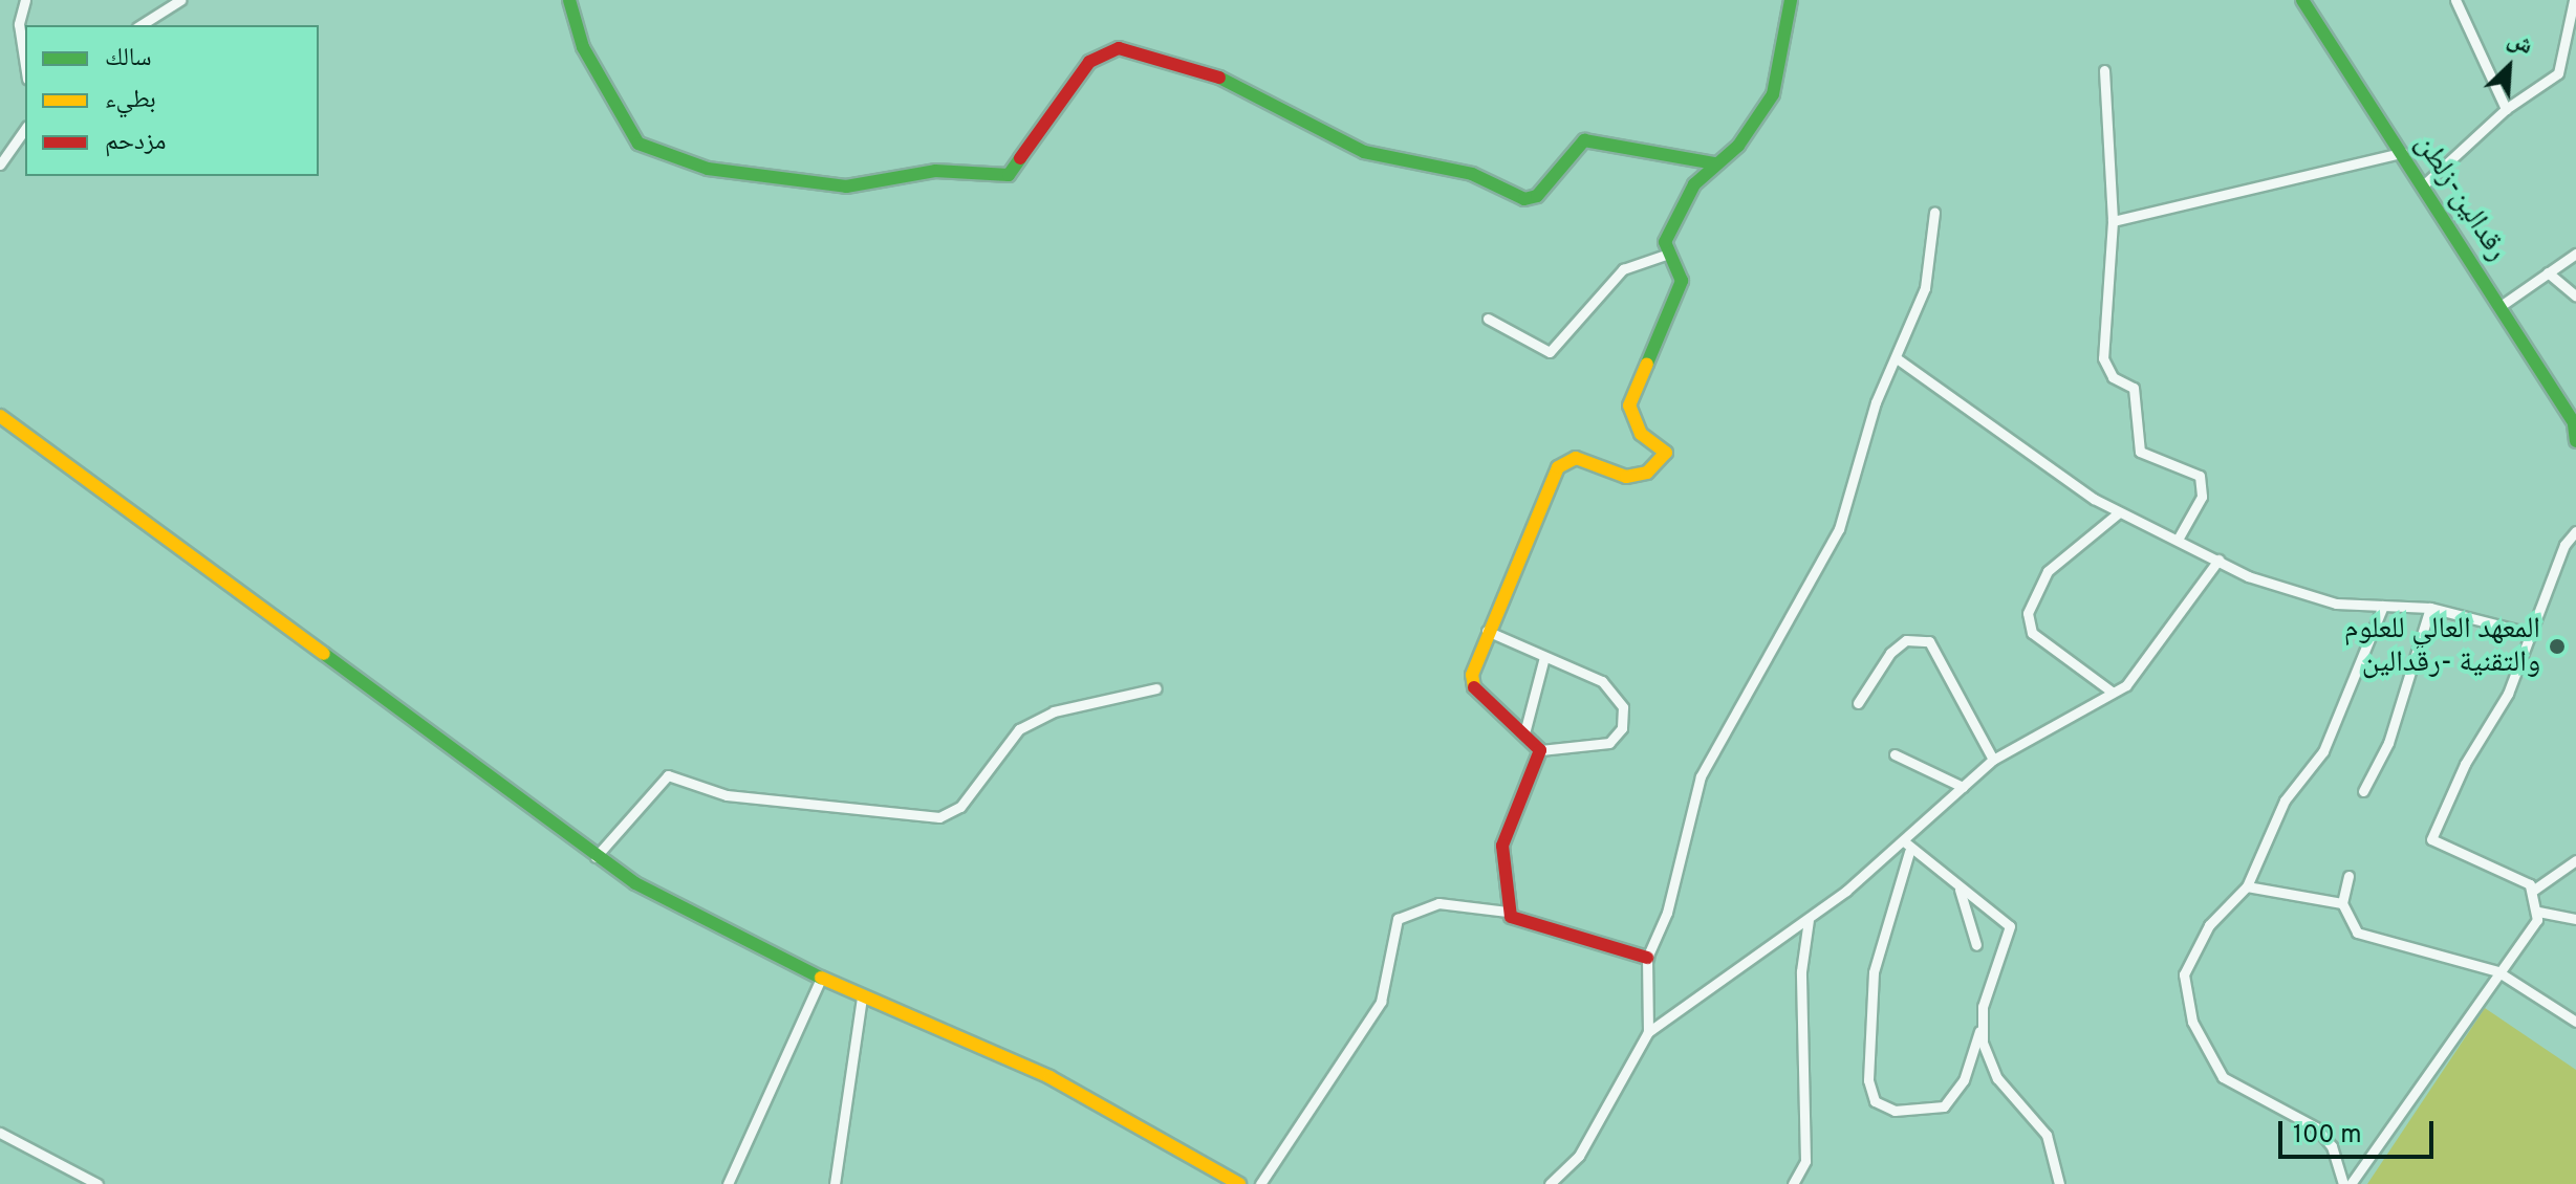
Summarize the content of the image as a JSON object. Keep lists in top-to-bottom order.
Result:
{
  "streets": {
    "street": ["رقدالين-زلطن"]
  },
  "places": ["المعهد العالي للعلوم والتقنية -رقدالين"],
  "legend": ["سالك", "بطيء", "مزدحم"],
  "scale_bar": "100 m",
  "north": "top right"
}
